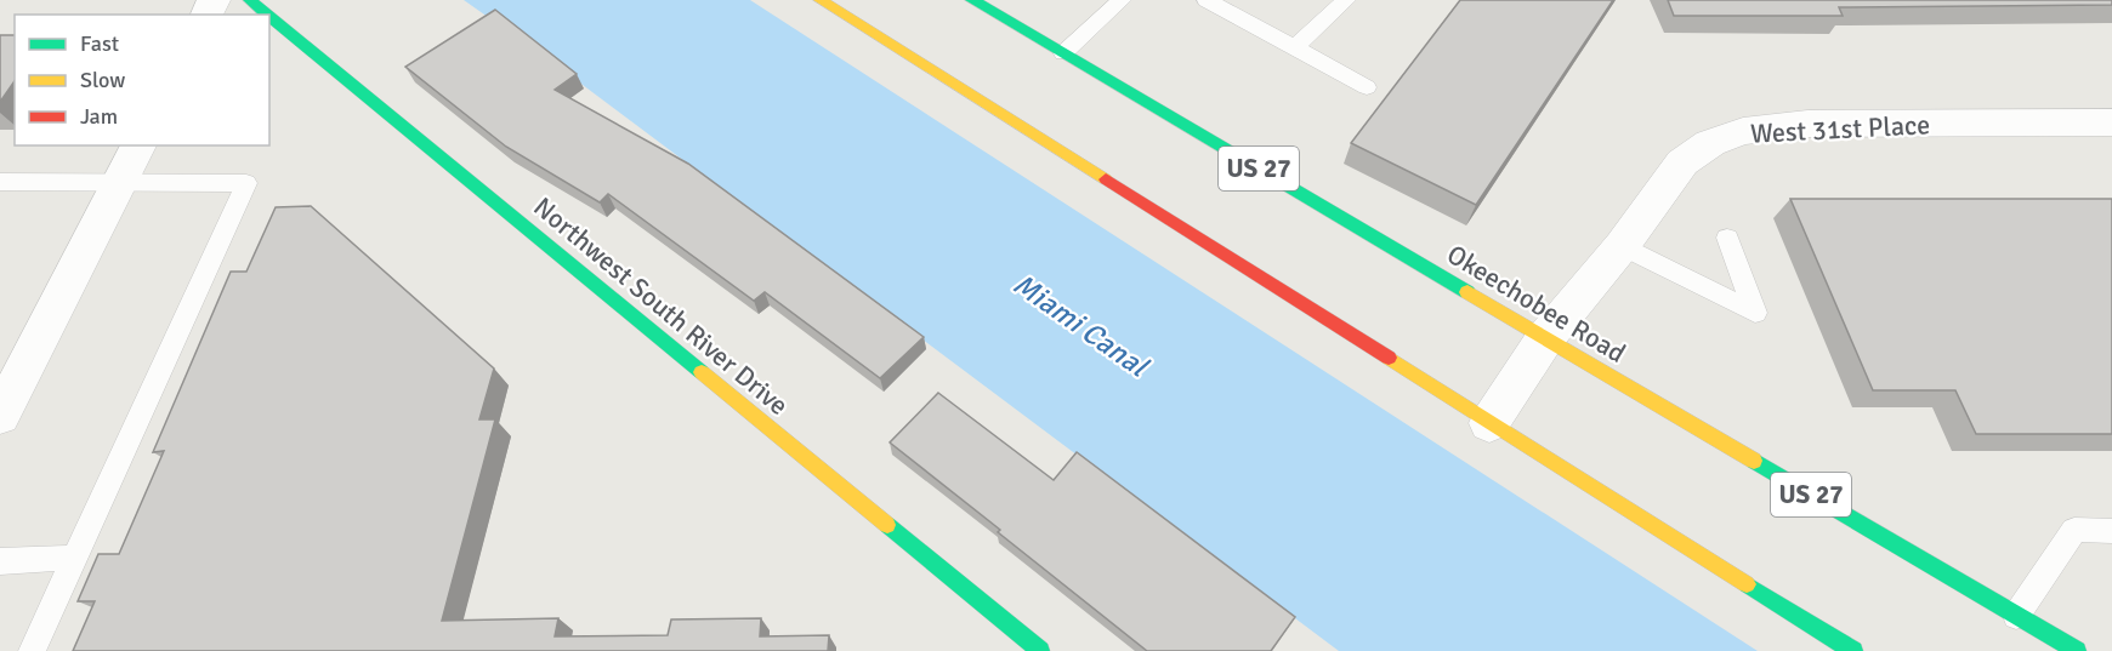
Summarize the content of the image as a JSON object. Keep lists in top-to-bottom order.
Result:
{
  "streets": {
    "main road": ["US 27", "Okeechobee Road", "Northwest South River Drive"],
    "street": ["West 31st Place"]
  },
  "crossings": [
    ["West 31st Place", "Okeechobee Road"]
  ],
  "water": ["Miami Canal"],
  "legend": ["Fast", "Slow", "Jam"]
}
